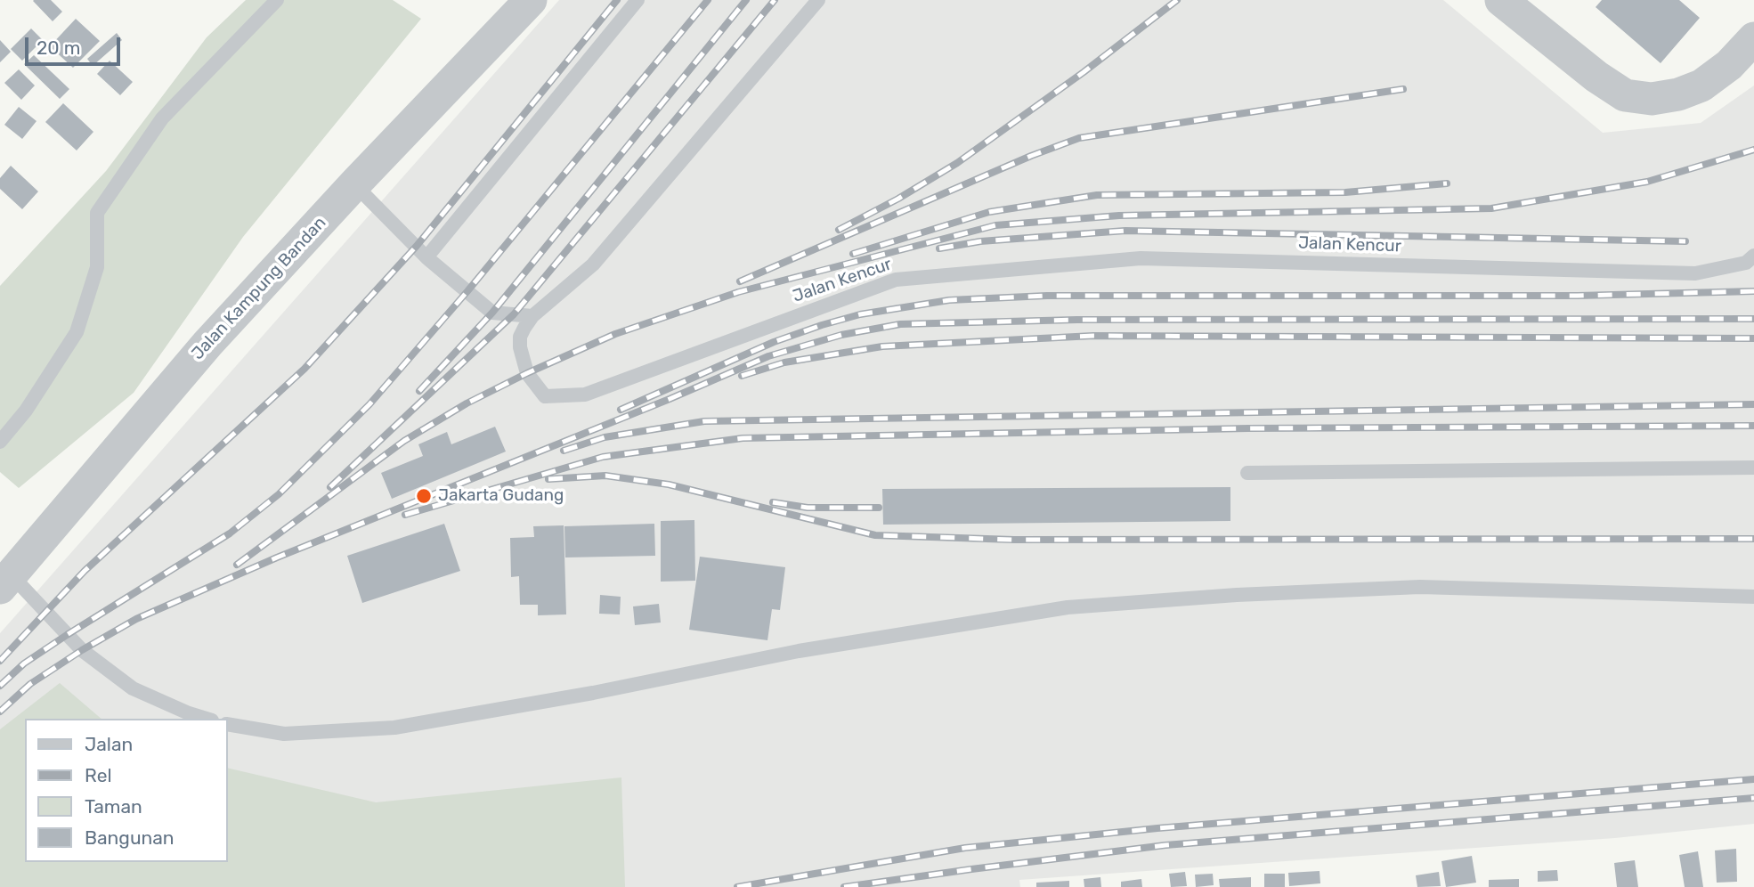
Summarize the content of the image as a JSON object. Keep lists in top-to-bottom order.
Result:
{
  "streets": {
    "street": ["Jalan Kampung Bandan"],
    "lane": ["Jalan Kencur"]
  },
  "places": ["Jakarta Gudang"],
  "legend": [
    "Jalan",
    "Rel",
    "Taman",
    "Bangunan"
  ],
  "scale_bar": "20 m"
}
